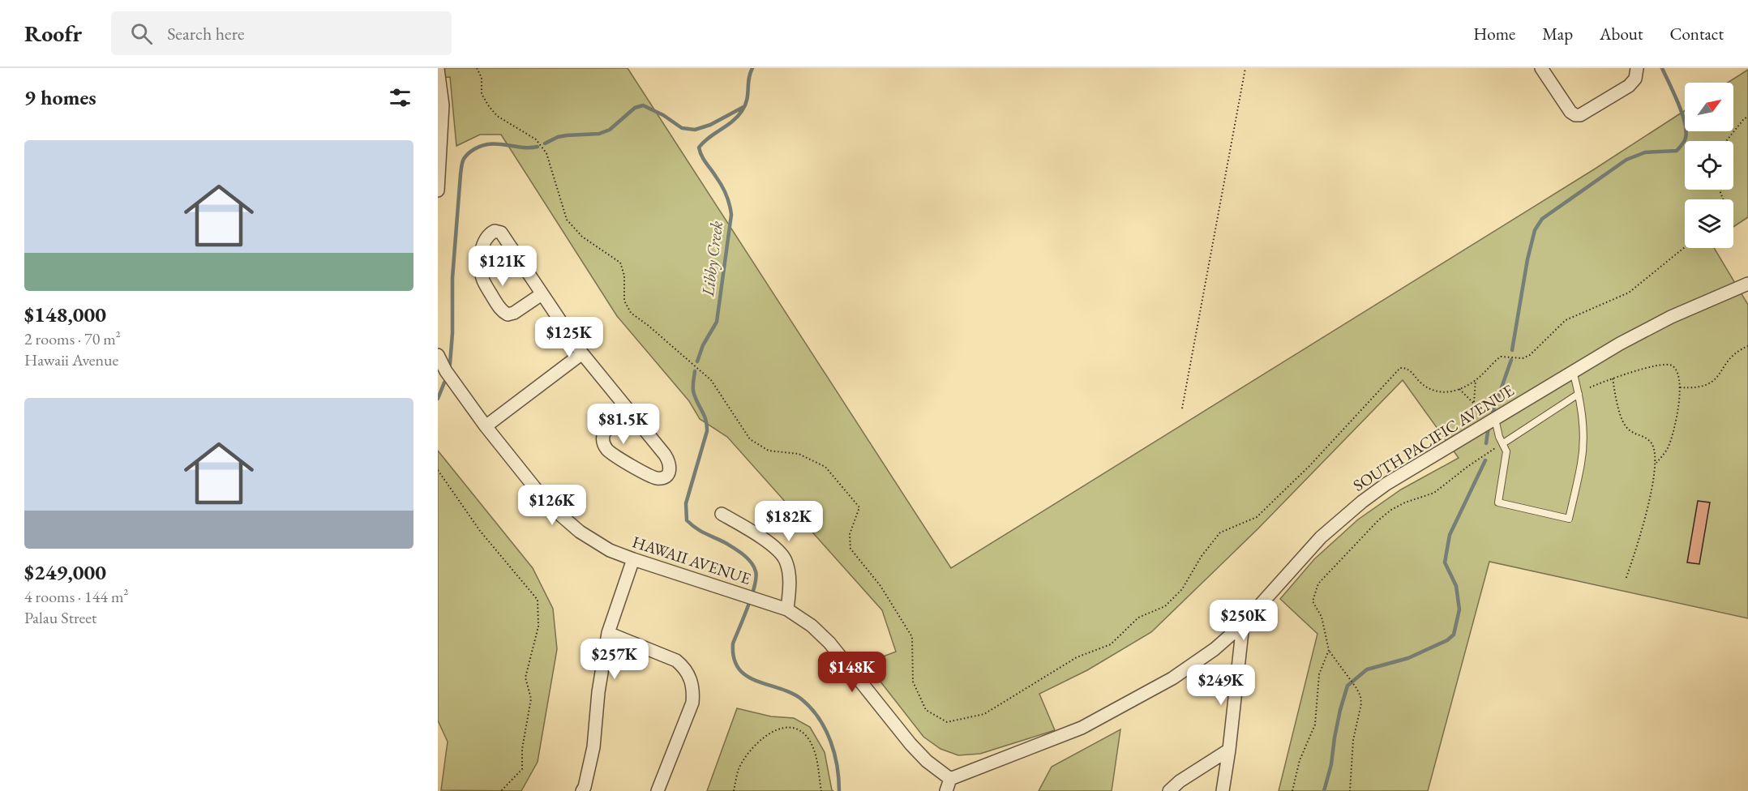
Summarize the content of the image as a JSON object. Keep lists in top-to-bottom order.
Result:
{
  "streets": {
    "street": ["SOUTH PACIFIC AVENUE", "HAWAII AVENUE"]
  },
  "crossings": [
    ["SOUTH PACIFIC AVENUE", "HAWAII AVENUE"]
  ],
  "water": ["Libby Creek"],
  "north": "top right",
  "page": {
    "header": "Roofr",
    "search": "Search here",
    "nav": [
      "Home",
      "Map",
      "About",
      "Contact"
    ],
    "heading": "9 homes",
    "list": [
      {
        "name": "$148,000",
        "note": "2 rooms · 70 m² · Hawaii Avenue"
      },
      {
        "name": "$249,000",
        "note": "4 rooms · 144 m² · Palau Street"
      }
    ],
    "price": [
      "$121K",
      "$125K",
      "$81.5K",
      "$126K",
      "$182K",
      "$250K",
      "$257K",
      "$148K",
      "$249K"
    ]
  }
}
